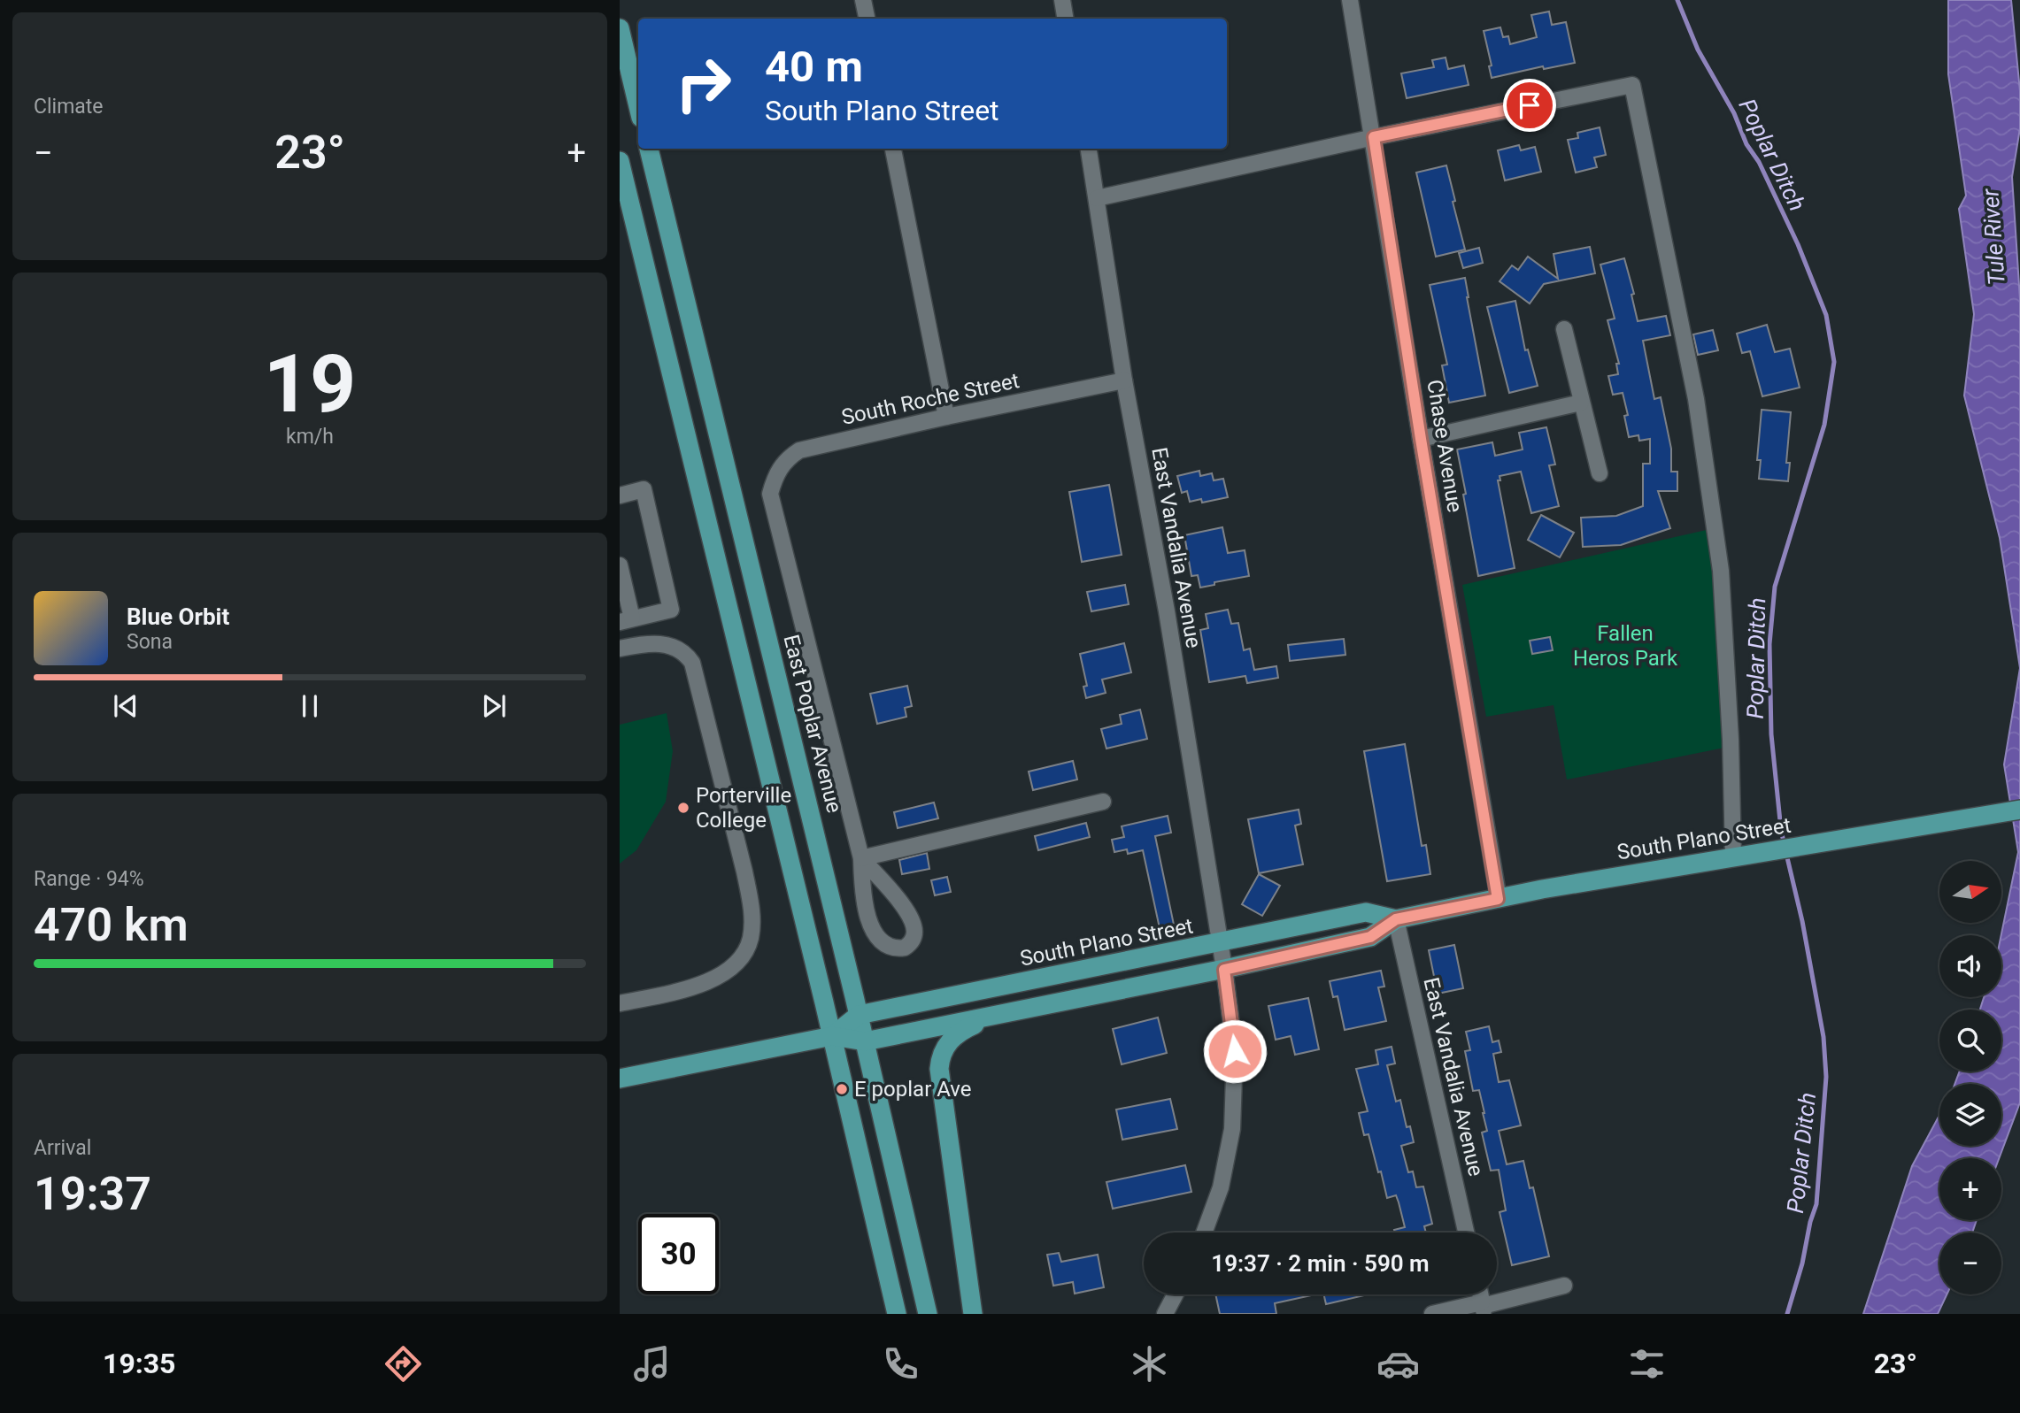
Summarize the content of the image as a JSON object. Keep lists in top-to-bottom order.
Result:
{
  "streets": {
    "main road": ["East Poplar Avenue", "South Plano Street"],
    "street": ["South Roche Street", "Chase Avenue", "East Vandalia Avenue"]
  },
  "crossings": [
    ["South Roche Street", "East Vandalia Avenue"],
    ["South Roche Street", "East Poplar Avenue"],
    ["Chase Avenue", "South Plano Street"],
    ["East Vandalia Avenue", "South Plano Street"],
    ["East Poplar Avenue", "South Plano Street"]
  ],
  "water": ["Poplar Ditch", "Tule River"],
  "parks": ["Fallen Heros Park"],
  "places": ["Porterville College", "E poplar Ave"],
  "north": "right",
  "page": {
    "tile": [
      "Climate",
      ["19", "km/h"],
      ["Range · 94%", "470 km"],
      ["Arrival", "19:37"]
    ],
    "turn": ["40 m", "South Plano Street"],
    "heat": ["−", "23°", "+"],
    "song": ["Blue Orbit", "Sona"],
    "map_buttons": ["+", "−"],
    "limit": "30",
    "trip": "19:37 · 2 min · 590 m",
    "tabs": ["19:35", "23°"]
  }
}
